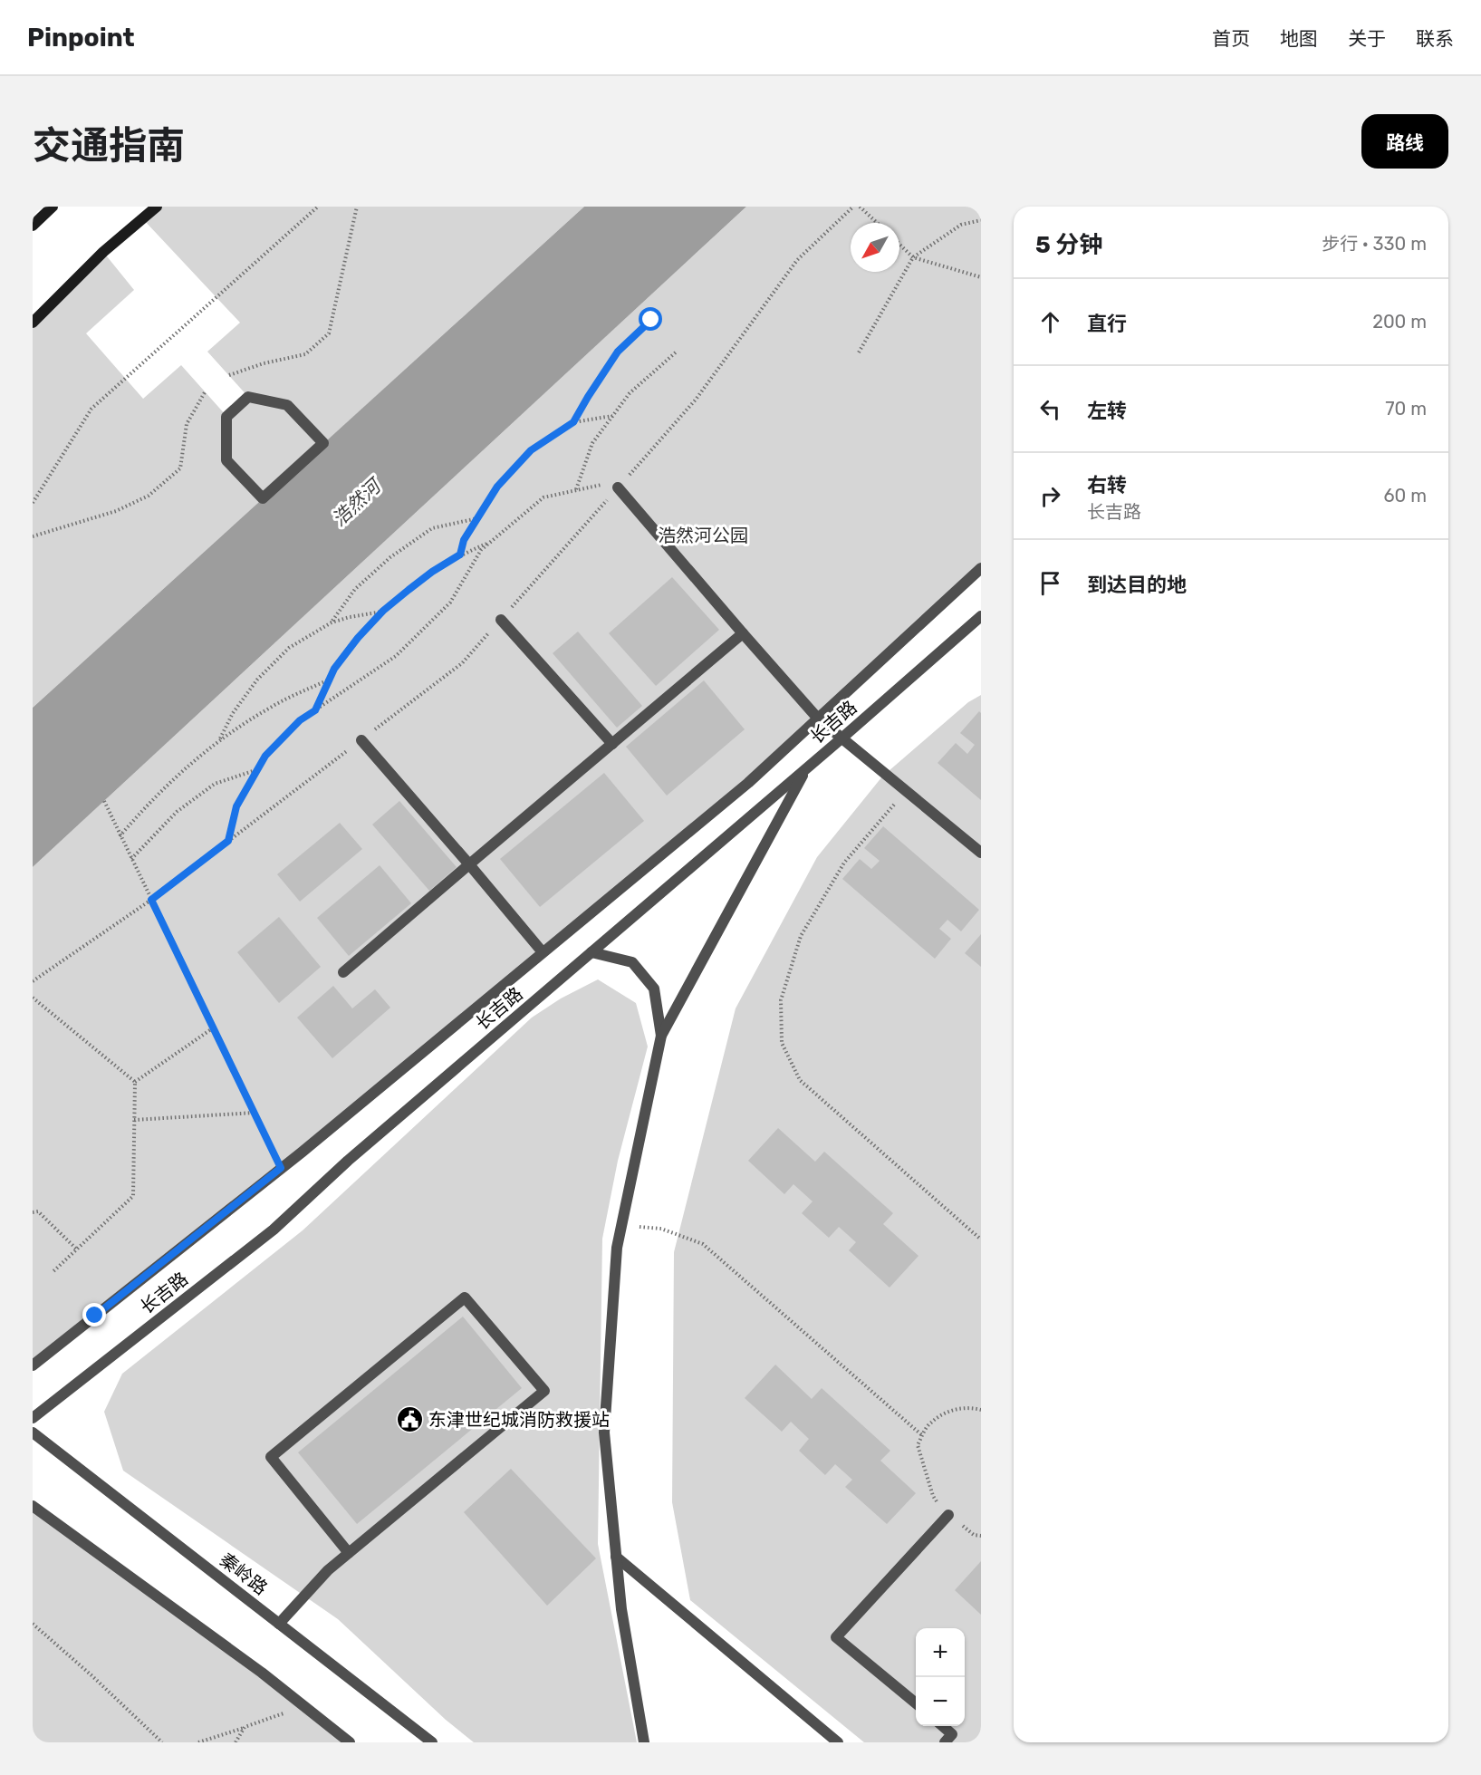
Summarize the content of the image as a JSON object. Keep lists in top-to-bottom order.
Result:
{
  "streets": {
    "street": ["长吉路", "秦岭路"]
  },
  "water": ["浩然河"],
  "parks": ["浩然河公园"],
  "places": {
    "public building": ["东津世纪城消防救援站"]
  },
  "north": "bottom left",
  "page": {
    "header": "Pinpoint",
    "nav": [
      "首页",
      "地图",
      "关于",
      "联系"
    ],
    "title": "交通指南",
    "buttons": "路线",
    "heading": ["5 分钟", "步行 · 330 m"],
    "list": [
      ["直行", "200 m"],
      ["左转", "70 m"],
      ["右转", "长吉路", "60 m"],
      "到达目的地"
    ],
    "map_buttons": ["+", "−"]
  }
}
